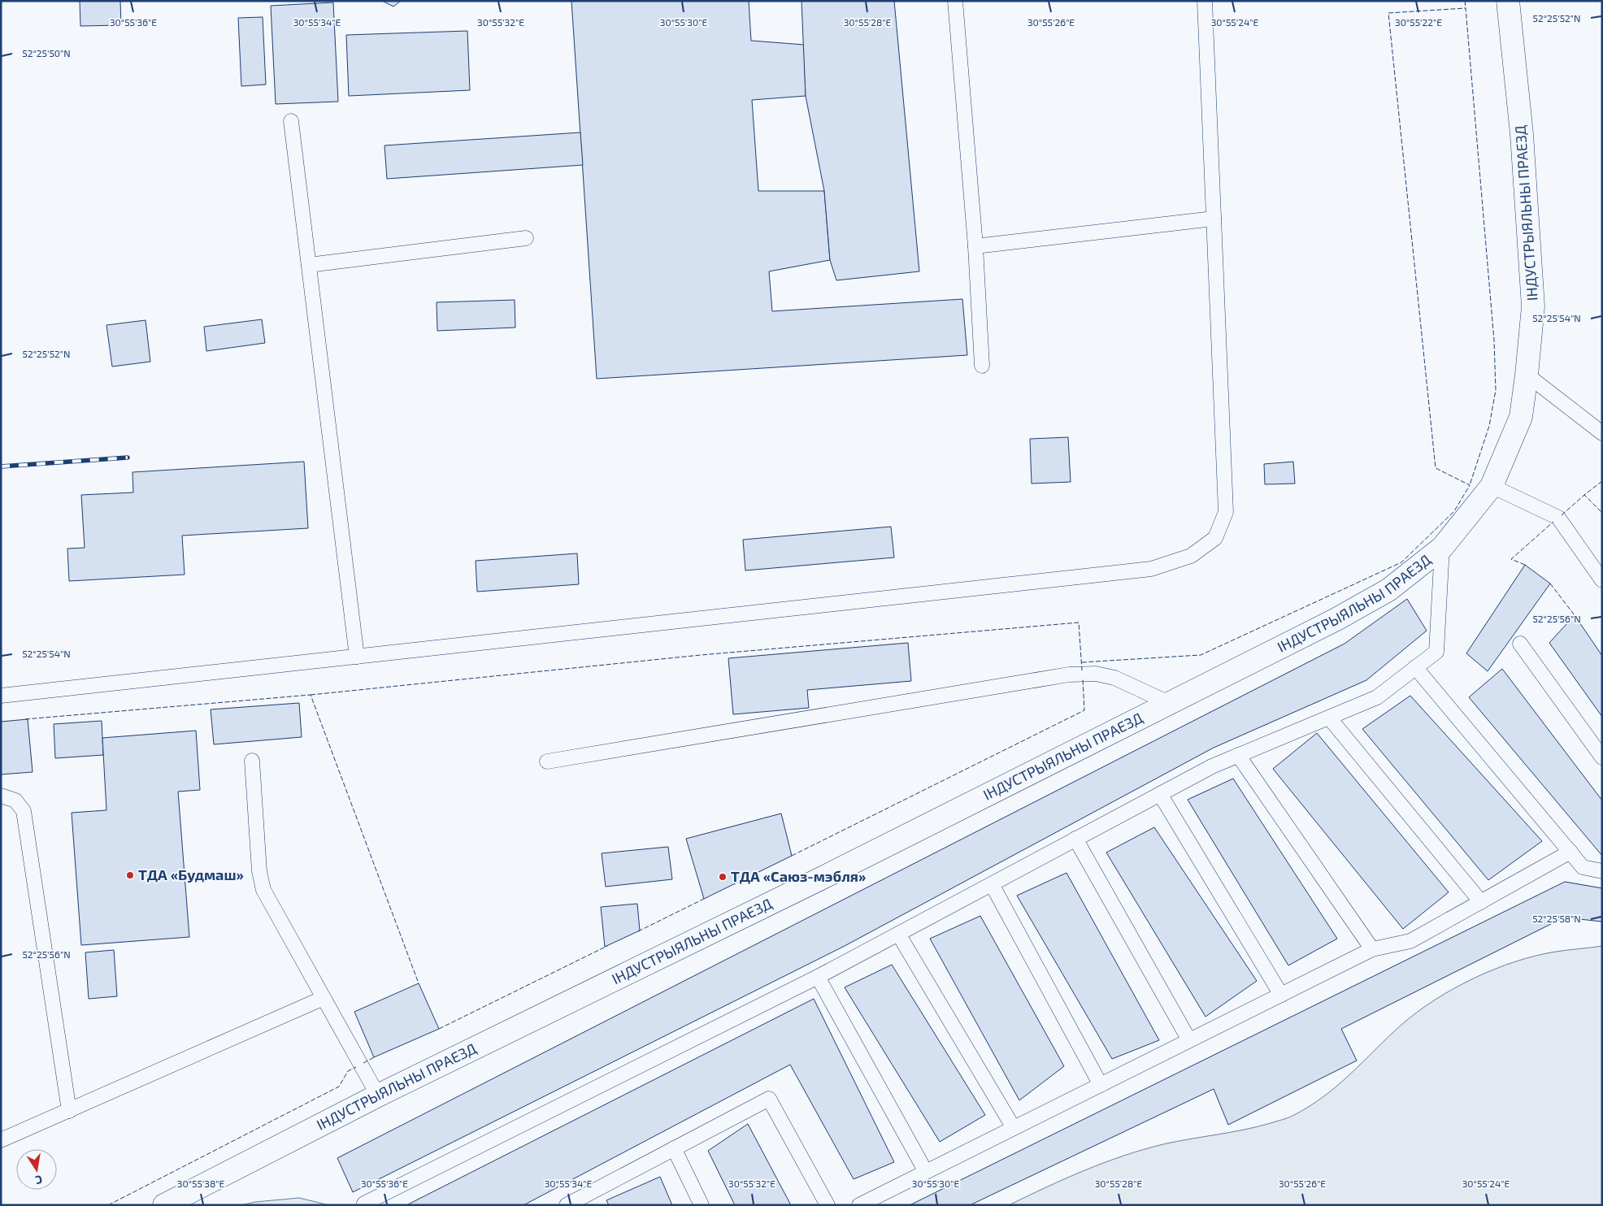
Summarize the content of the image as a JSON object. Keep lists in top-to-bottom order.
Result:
{
  "streets": {
    "street": ["ІНДУСТРЫЯЛЬНЫ ПРАЕЗД"]
  },
  "places": ["ТДА «Будмаш»", "ТДА «Саюз-мэбля»"],
  "north": "bottom",
  "coordinates": [
    "52°25'52\"N",
    "30°55'36\"E",
    "30°55'34\"E",
    "30°55'32\"E",
    "30°55'30\"E",
    "30°55'28\"E",
    "30°55'26\"E",
    "30°55'24\"E",
    "30°55'22\"E",
    "52°25'50\"N",
    "52°25'54\"N",
    "52°25'56\"N",
    "52°25'58\"N",
    "30°55'38\"E"
  ]
}
